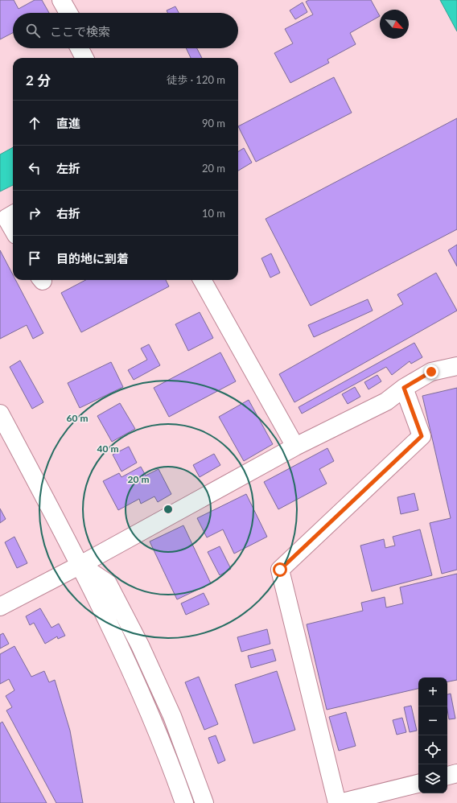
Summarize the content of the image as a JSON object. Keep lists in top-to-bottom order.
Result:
{
  "north": "bottom right",
  "page": {
    "search": "ここで検索",
    "heading": ["2 分", "徒歩 · 120 m"],
    "list": [
      ["直進", "90 m"],
      ["左折", "20 m"],
      ["右折", "10 m"],
      "目的地に到着"
    ],
    "map_buttons": ["+", "−"]
  },
  "rings": ["60 m", "40 m", "20 m"]
}
